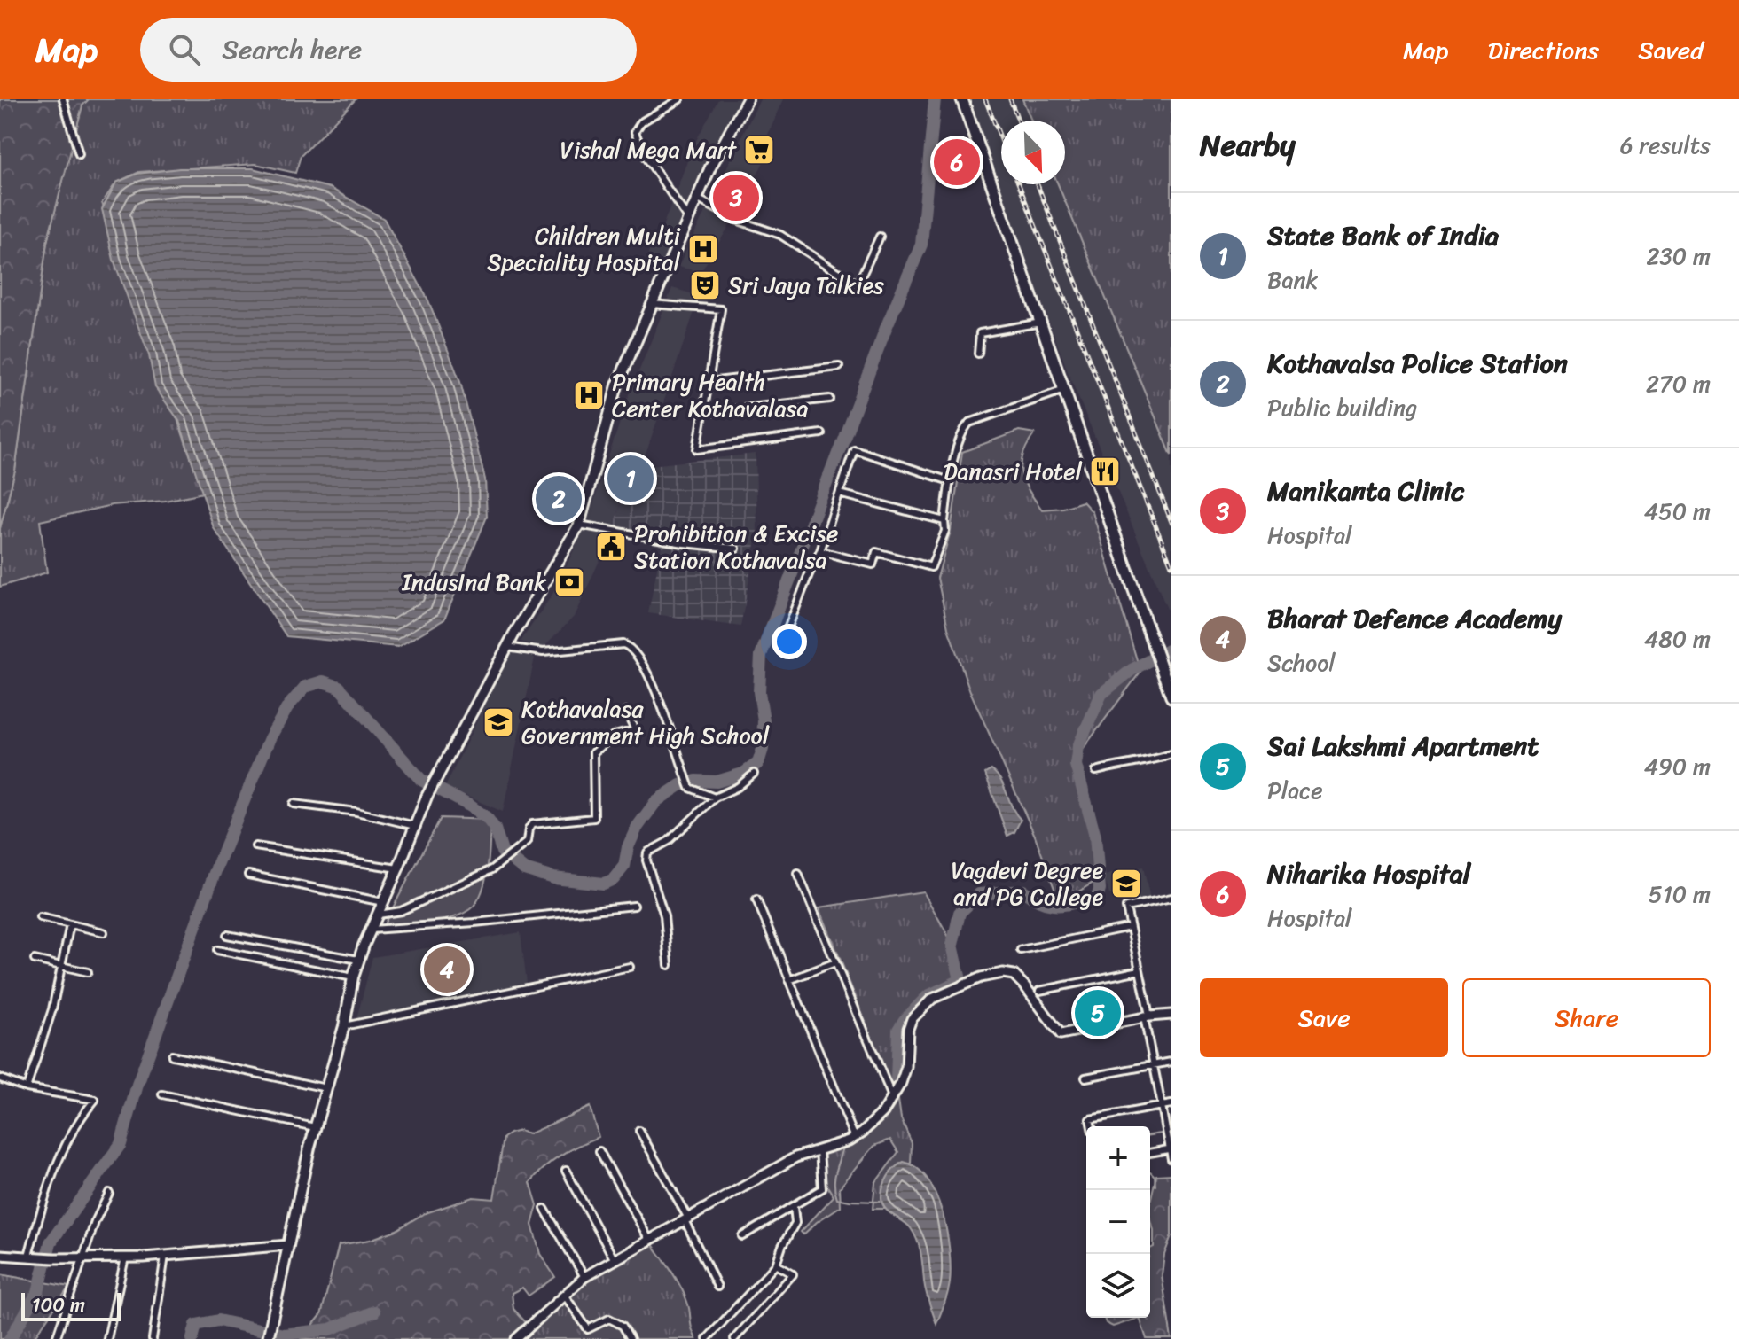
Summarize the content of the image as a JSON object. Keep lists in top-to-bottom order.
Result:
{
  "places": {
    "supermarket": ["Vishal Mega Mart"],
    "hospital": ["Children Multi Speciality Hospital", "Primary Health Center Kothavalasa"],
    "theatre": ["Sri Jaya Talkies"],
    "restaurant": ["Danasri Hotel"],
    "public building": ["Prohibition & Excise Station Kothavalsa"],
    "bank": ["IndusInd Bank"],
    "school or university": ["Kothavalasa Government High School", "Vagdevi Degree and PG College"]
  },
  "scale_bar": "100 m",
  "north": "bottom right",
  "page": {
    "header": "Map",
    "search": "Search here",
    "nav": ["Map", "Directions", "Saved"],
    "heading": ["Nearby", "6 results"],
    "pins": [
      "6",
      "3",
      "1",
      "2",
      "4",
      "5"
    ],
    "list": [
      {
        "mark": "1",
        "name": "State Bank of India",
        "note": "Bank",
        "value": "230 m"
      },
      {
        "mark": "2",
        "name": "Kothavalsa Police Station",
        "note": "Public building",
        "value": "270 m"
      },
      {
        "mark": "3",
        "name": "Manikanta Clinic",
        "note": "Hospital",
        "value": "450 m"
      },
      {
        "mark": "4",
        "name": "Bharat Defence Academy",
        "note": "School",
        "value": "480 m"
      },
      {
        "mark": "5",
        "name": "Sai Lakshmi Apartment",
        "note": "Place",
        "value": "490 m"
      },
      {
        "mark": "6",
        "name": "Niharika Hospital",
        "note": "Hospital",
        "value": "510 m"
      }
    ],
    "buttons": ["Save", "Share"],
    "map_buttons": ["+", "−"],
    "scale": "100 m"
  }
}
